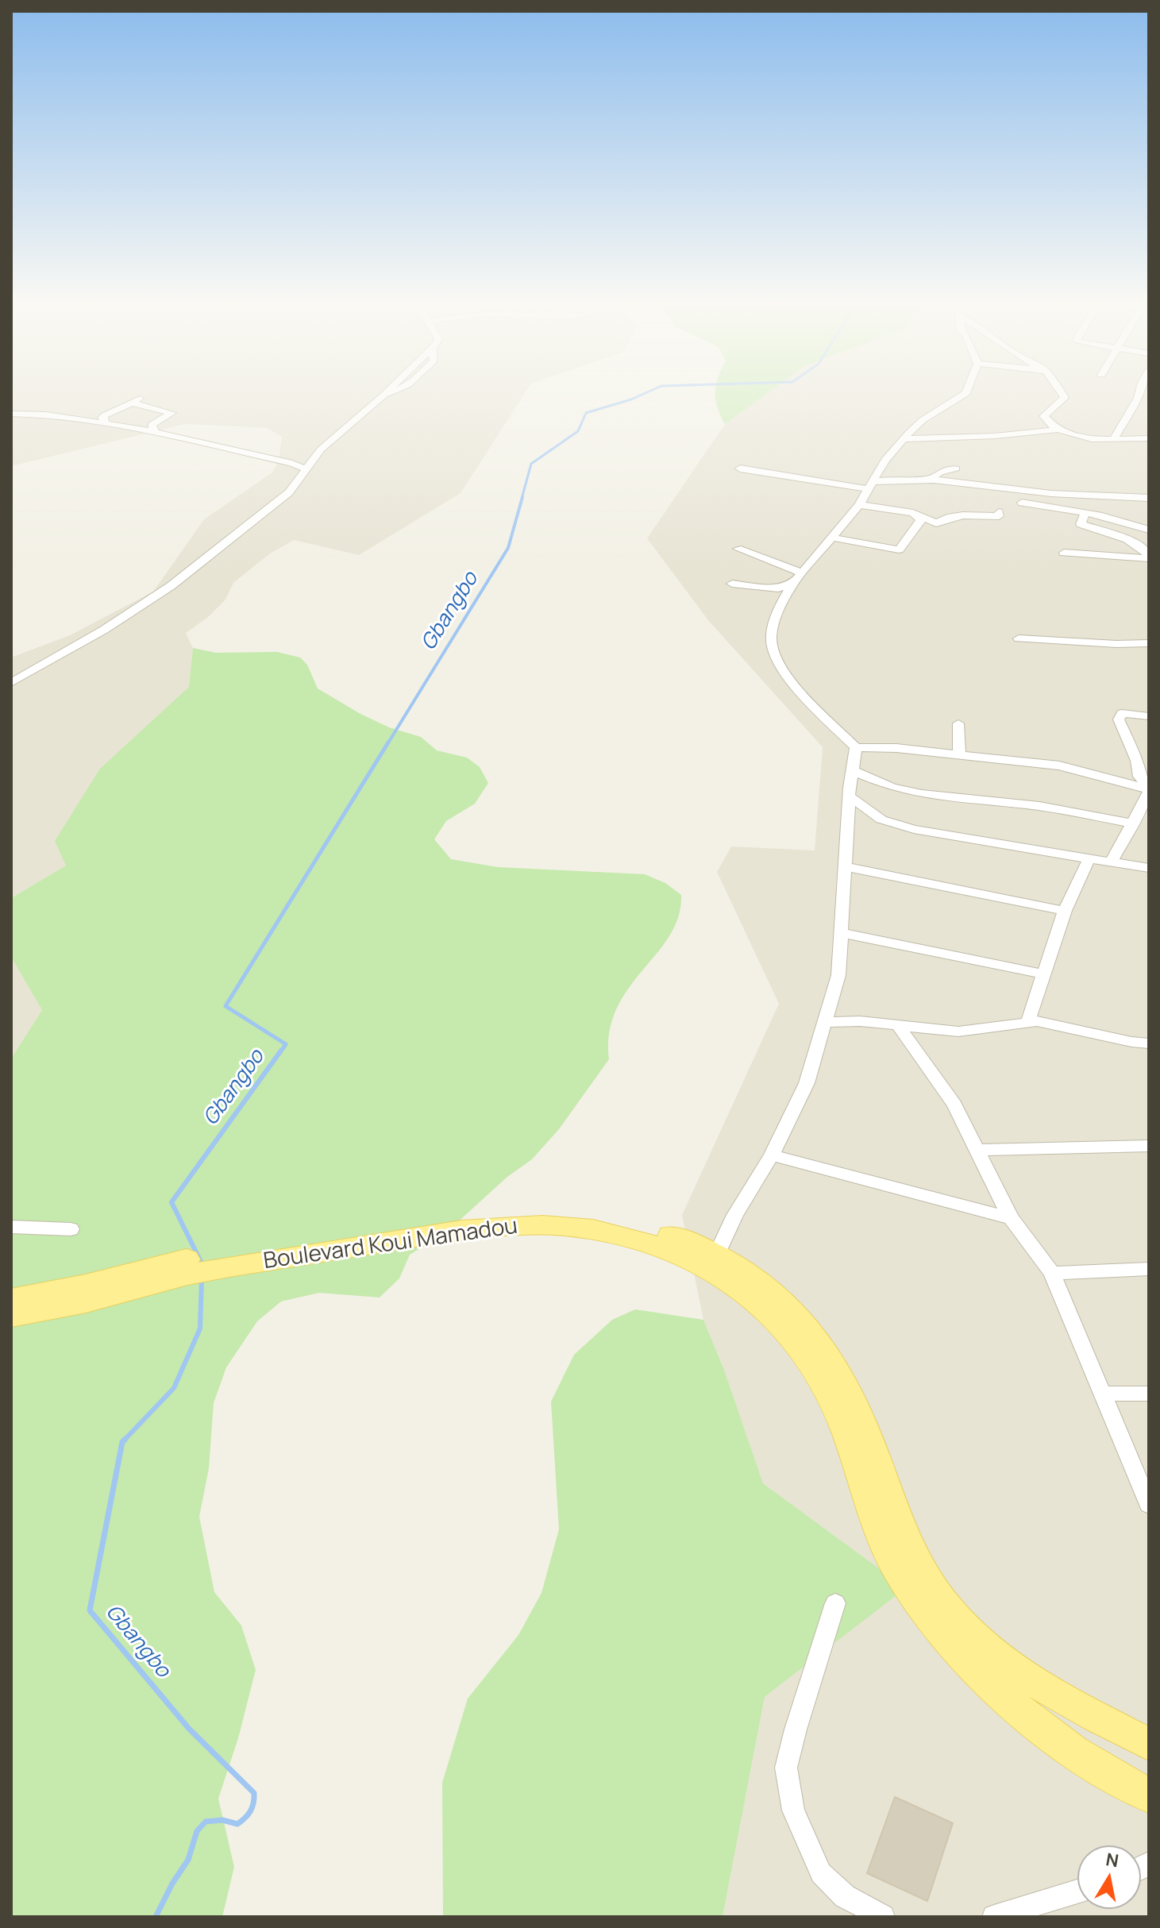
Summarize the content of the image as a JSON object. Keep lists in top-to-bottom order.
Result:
{
  "streets": {
    "main road": ["Boulevard Koui Mamadou"]
  },
  "water": ["Gbangbo"],
  "north": "top"
}
